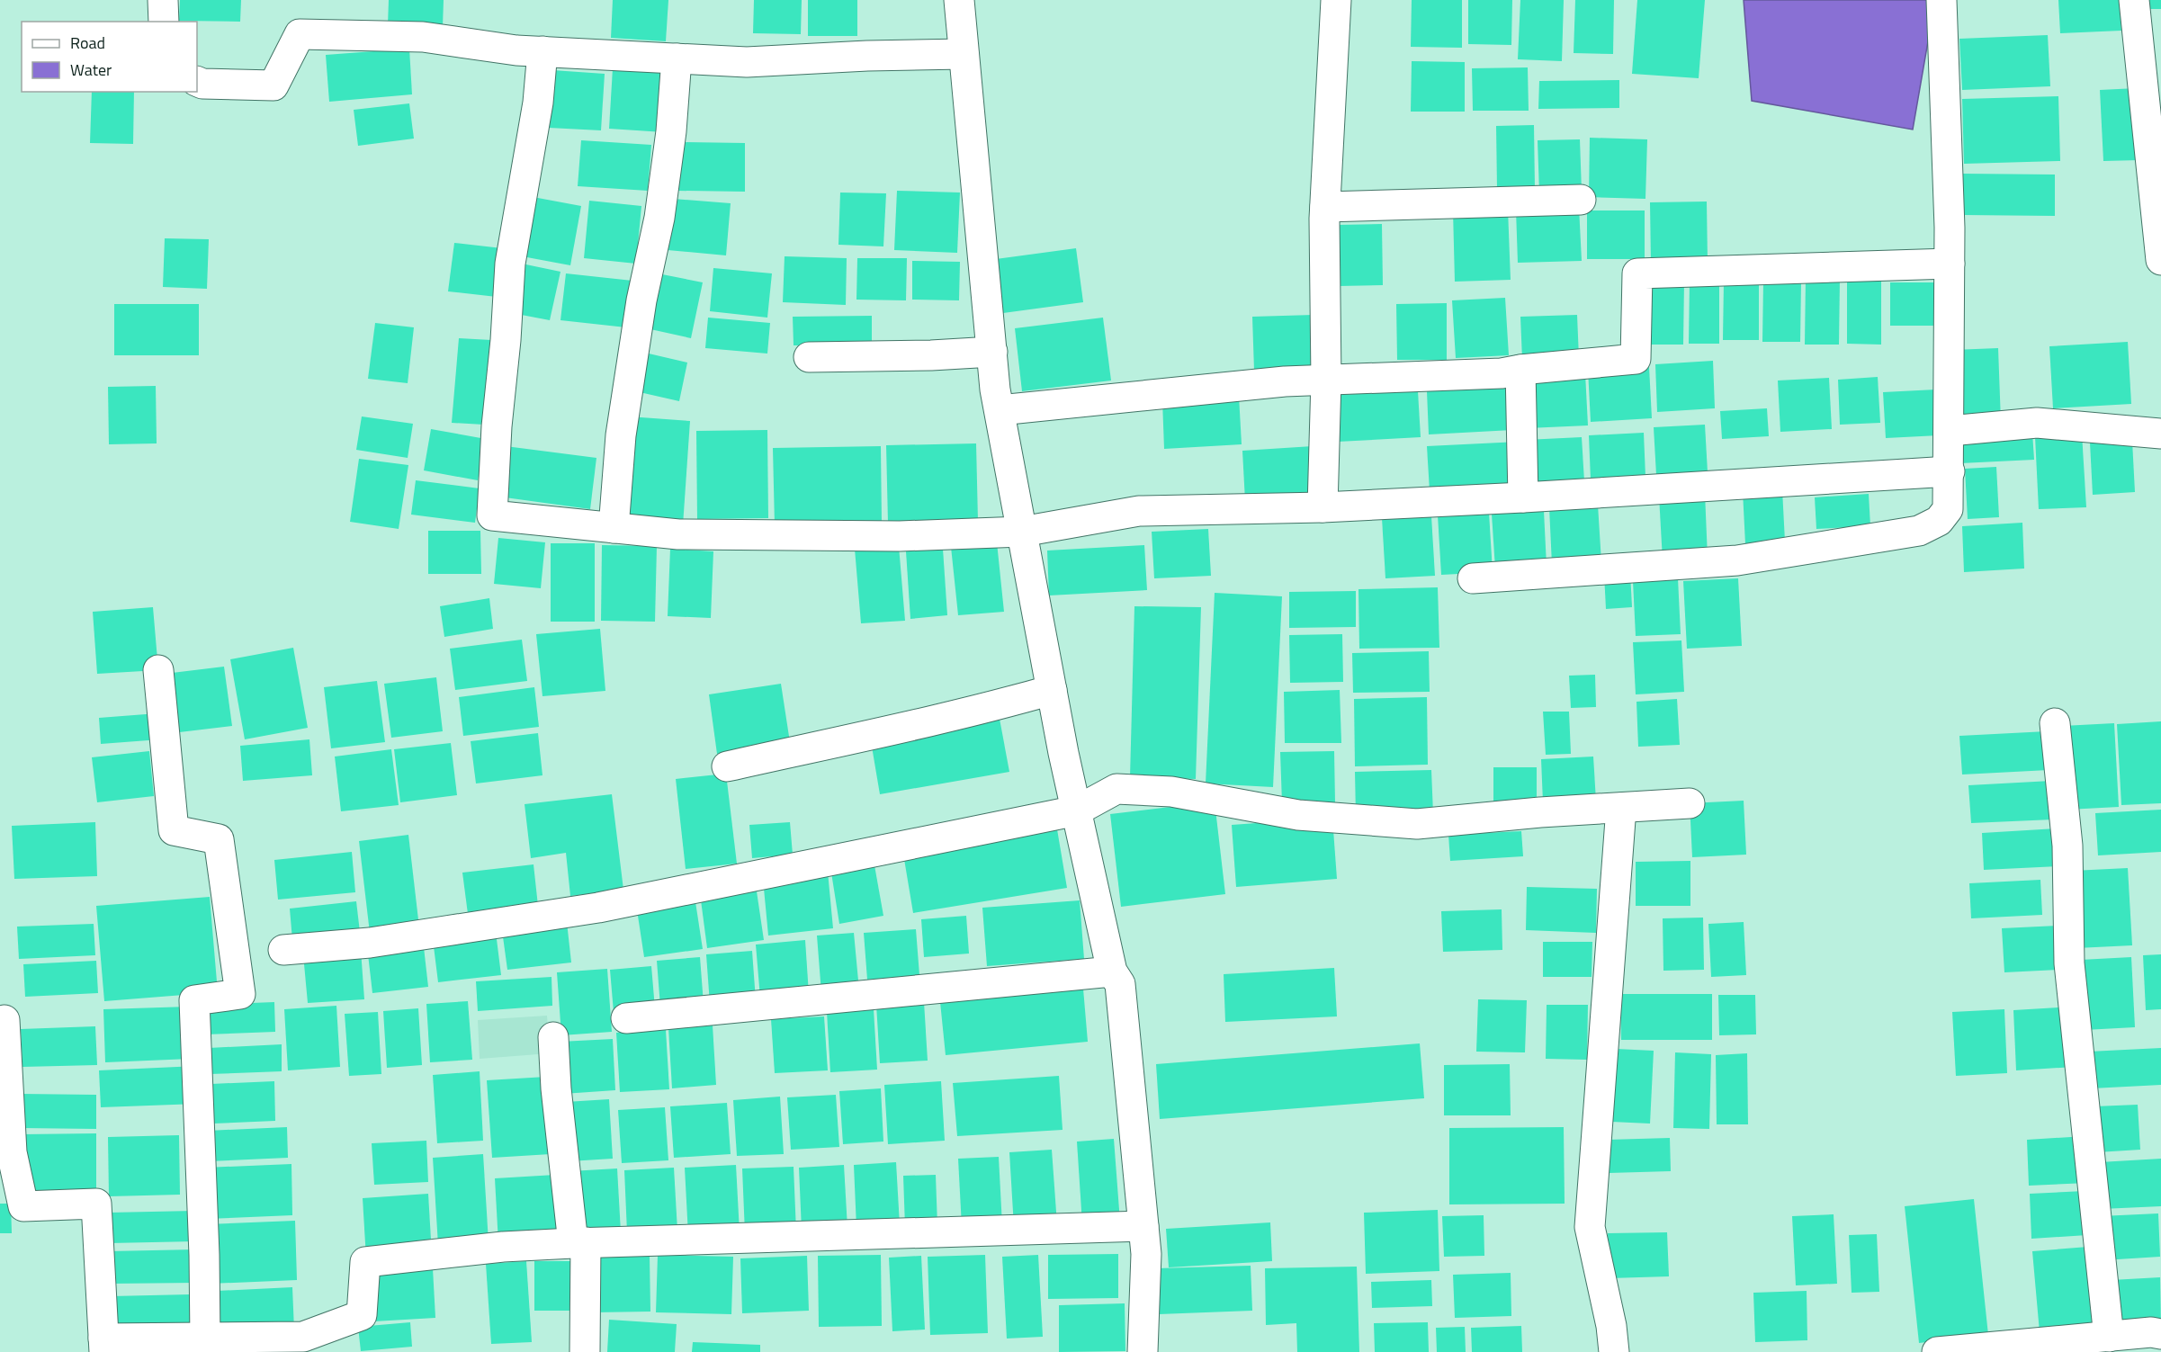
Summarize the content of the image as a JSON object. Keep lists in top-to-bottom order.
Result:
{
  "legend": ["Road", "Water"]
}
